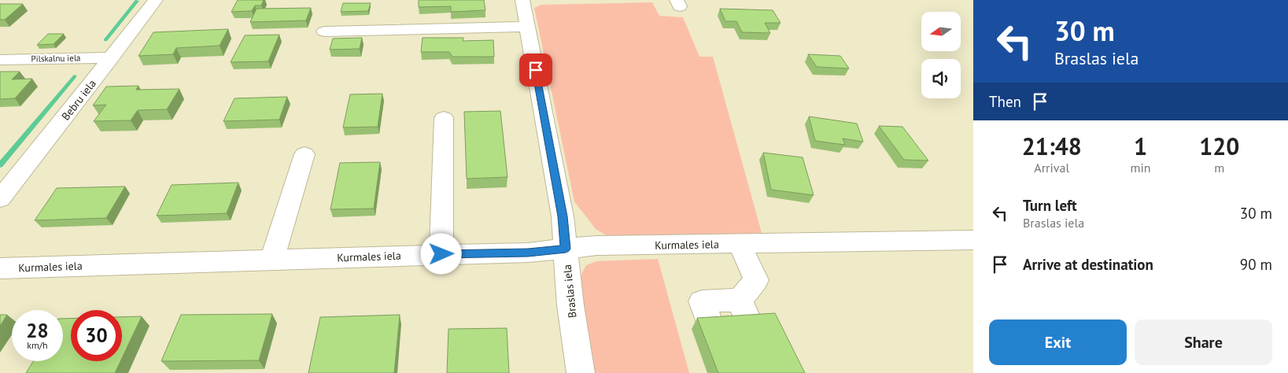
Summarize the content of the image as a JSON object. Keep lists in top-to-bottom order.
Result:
{
  "streets": {
    "street": [
      "Pilskalnu iela",
      "Bebru iela",
      "Kurmales iela",
      "Braslas iela"
    ]
  },
  "crossings": [
    ["Pilskalnu iela", "Bebru iela"],
    ["Kurmales iela", "Braslas iela"]
  ],
  "north": "left",
  "page": {
    "turn": ["30 m", "Braslas iela"],
    "then": "Then",
    "eta": [
      "21:48",
      "Arrival",
      "1",
      "min",
      "120",
      "m"
    ],
    "list": [
      {
        "name": "Turn left",
        "note": "Braslas iela",
        "value": "30 m"
      },
      {
        "name": "Arrive at destination",
        "value": "90 m"
      }
    ],
    "speed": "28 km/h",
    "limit": "30",
    "buttons": ["Exit", "Share"]
  }
}
